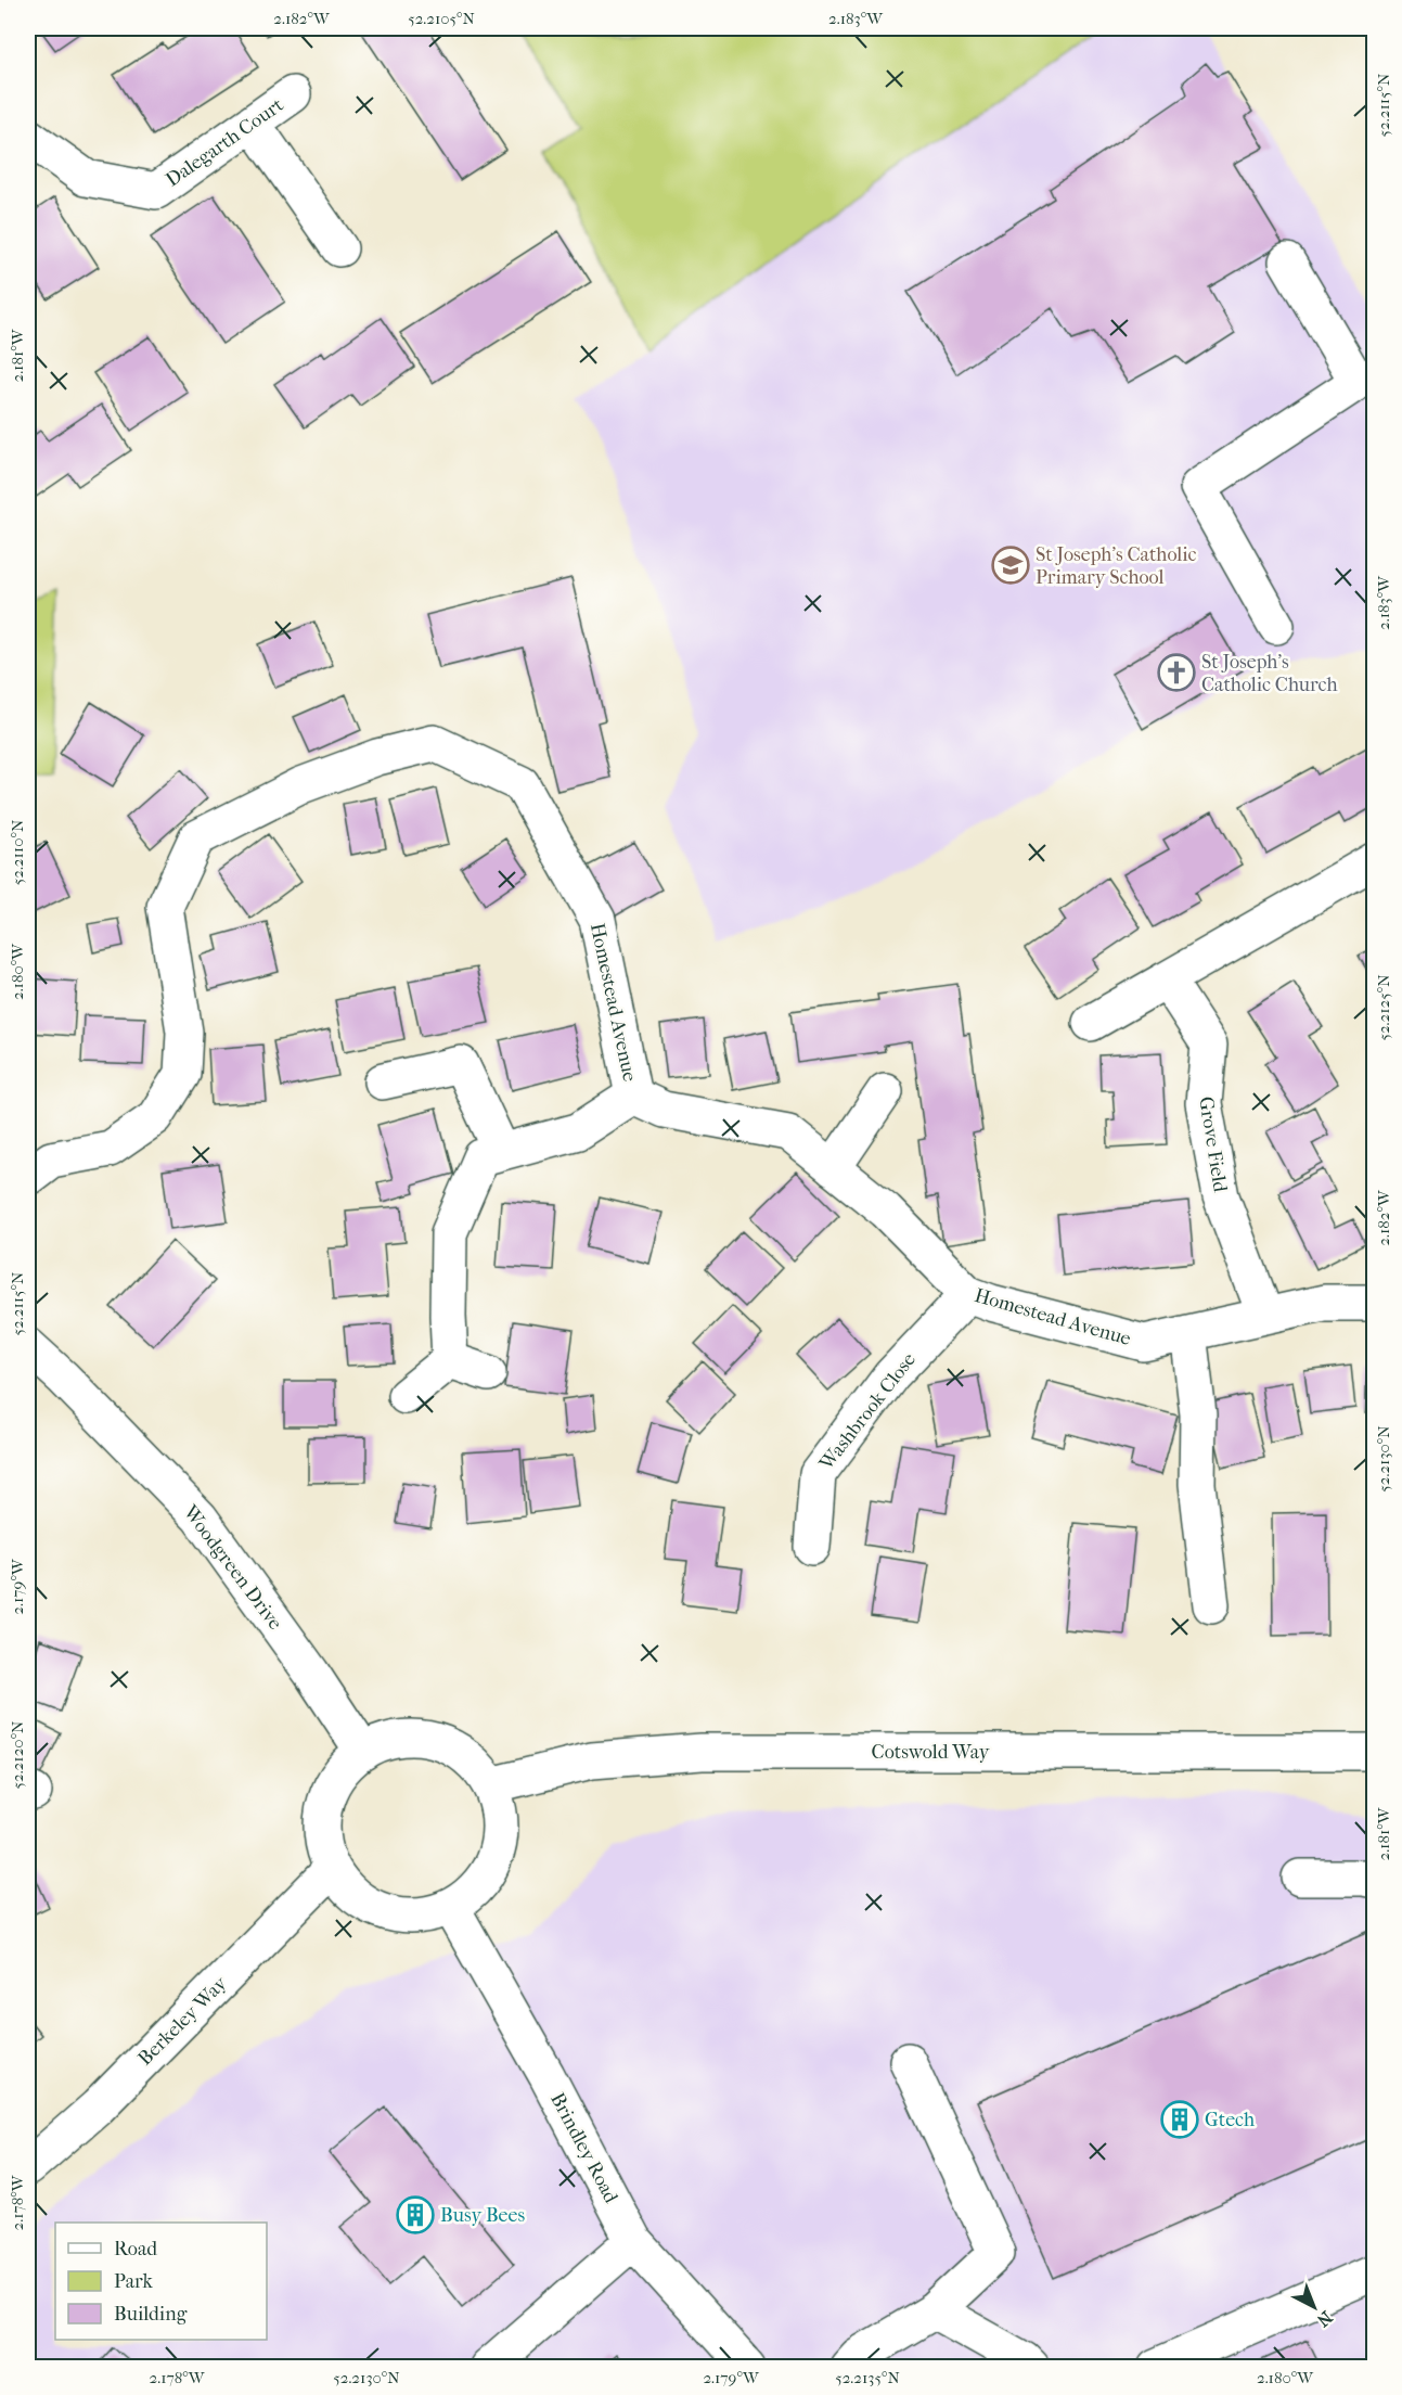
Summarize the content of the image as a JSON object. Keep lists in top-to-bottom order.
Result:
{
  "streets": {
    "street": [
      "Dalegarth Court",
      "Homestead Avenue",
      "Grove Field",
      "Washbrook Close",
      "Woodgreen Drive",
      "Cotswold Way",
      "Berkeley Way",
      "Brindley Road"
    ]
  },
  "crossings": [
    ["Homestead Avenue", "Grove Field"],
    ["Homestead Avenue", "Washbrook Close"],
    ["Woodgreen Drive", "Cotswold Way"],
    ["Woodgreen Drive", "Berkeley Way"],
    ["Woodgreen Drive", "Brindley Road"],
    ["Cotswold Way", "Berkeley Way"],
    ["Cotswold Way", "Brindley Road"],
    ["Berkeley Way", "Brindley Road"]
  ],
  "places": {
    "school or university": ["St Joseph's Catholic Primary School"],
    "church": ["St Joseph's Catholic Church"],
    "building": ["Gtech", "Busy Bees"]
  },
  "legend": ["Road", "Park", "Building"],
  "north": "bottom right",
  "coordinates": [
    "2.182°W",
    "52.2105°N",
    "2.183°W",
    "52.2115°N",
    "2.181°W",
    "52.2110°N",
    "2.180°W",
    "52.2125°N",
    "52.2130°N",
    "2.179°W",
    "52.2120°N",
    "2.178°W",
    "52.2135°N"
  ]
}
